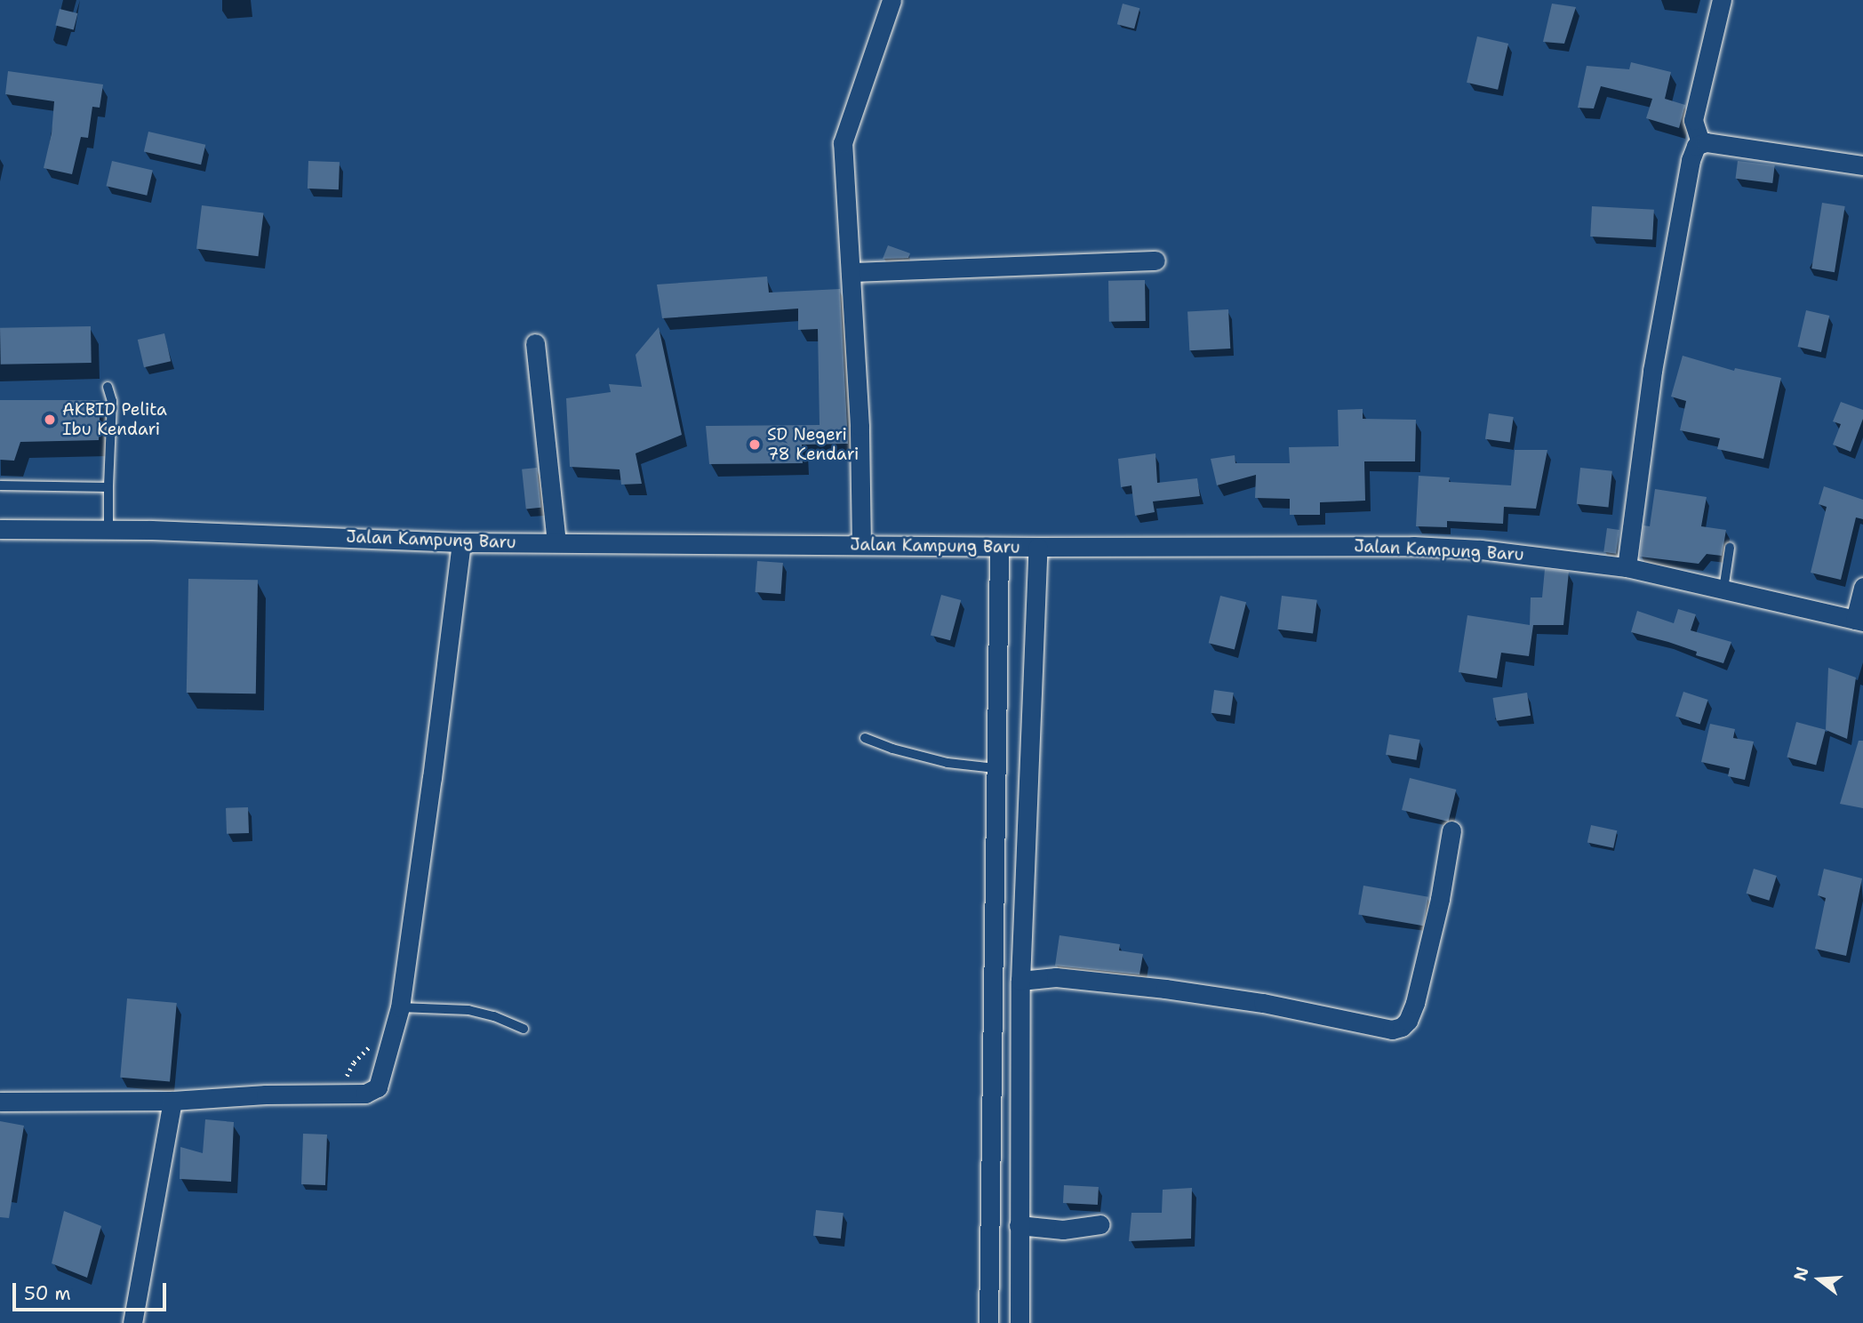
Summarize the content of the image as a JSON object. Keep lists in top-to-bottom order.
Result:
{
  "streets": {
    "street": ["Jalan Kampung Baru"]
  },
  "places": ["AKBID Pelita Ibu Kendari", "SD Negeri 78 Kendari"],
  "scale_bar": "50 m",
  "north": "left"
}
